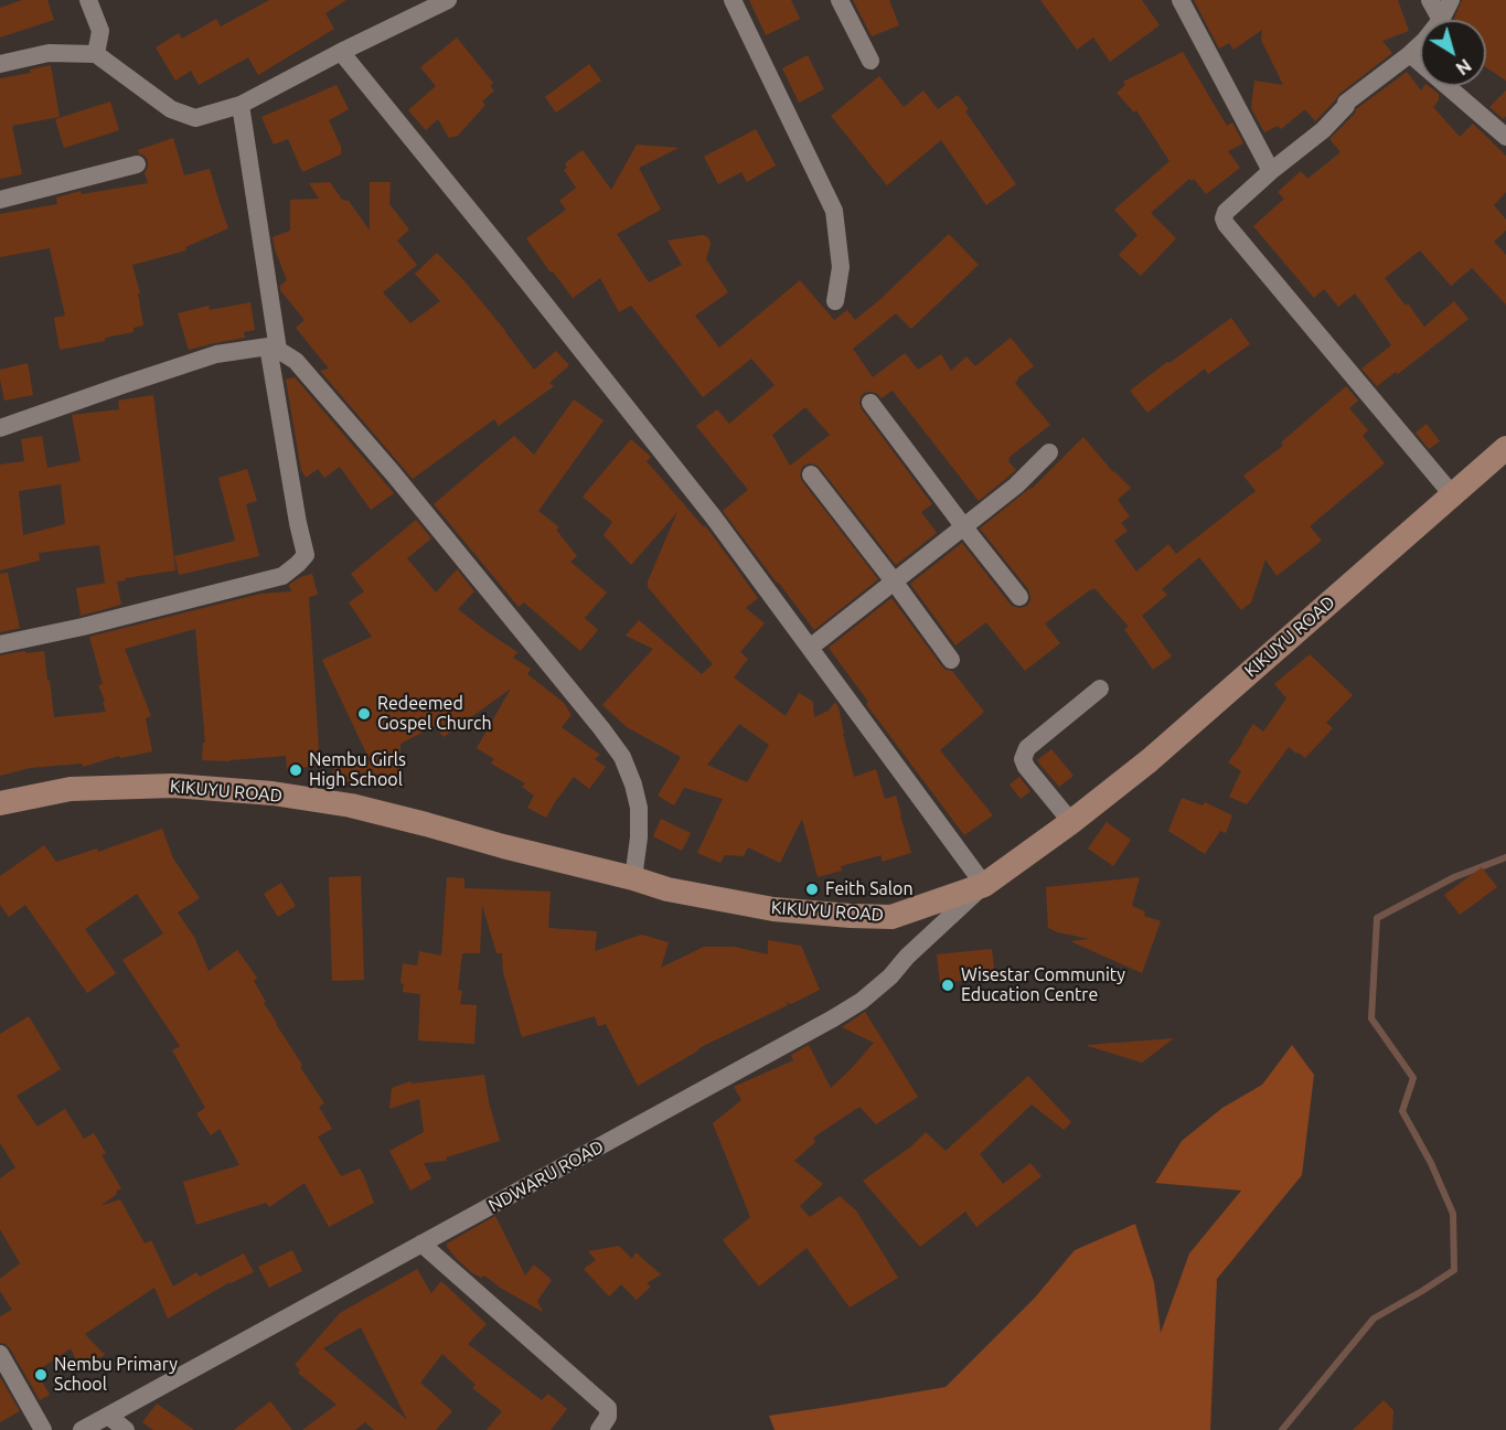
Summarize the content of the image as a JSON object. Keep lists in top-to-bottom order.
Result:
{
  "streets": {
    "main road": ["KIKUYU ROAD"],
    "street": ["NDWARU ROAD"]
  },
  "crossings": [
    ["KIKUYU ROAD", "NDWARU ROAD"]
  ],
  "places": [
    "Redeemed Gospel Church",
    "Nembu Girls High School",
    "Feith Salon",
    "Wisestar Community Education Centre",
    "Nembu Primary School"
  ],
  "north": "bottom right"
}
